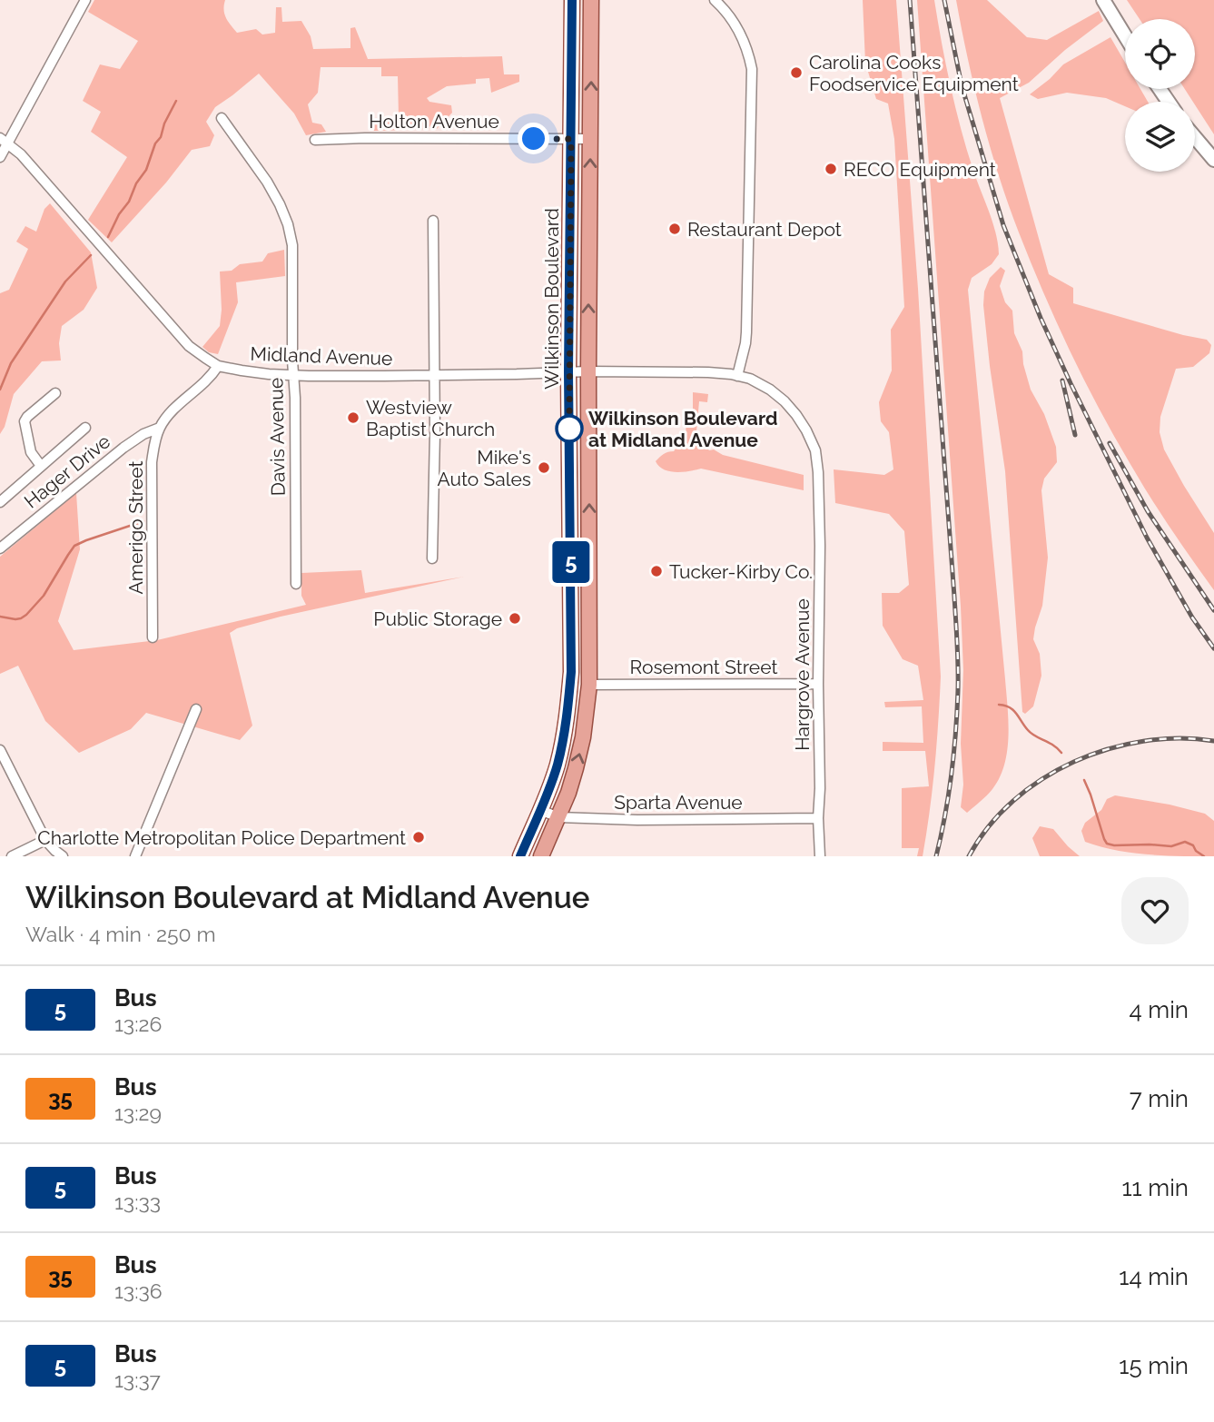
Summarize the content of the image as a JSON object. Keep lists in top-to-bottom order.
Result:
{
  "streets": {
    "main road": ["Wilkinson Boulevard"],
    "street": [
      "Holton Avenue",
      "Midland Avenue",
      "Davis Avenue",
      "Hager Drive",
      "Amerigo Street",
      "Rosemont Street",
      "Hargrove Avenue",
      "Sparta Avenue"
    ]
  },
  "crossings": [
    ["Holton Avenue", "Wilkinson Boulevard"],
    ["Wilkinson Boulevard", "Midland Avenue"],
    ["Wilkinson Boulevard", "Rosemont Street"],
    ["Wilkinson Boulevard", "Hargrove Avenue"],
    ["Wilkinson Boulevard", "Sparta Avenue"],
    ["Midland Avenue", "Davis Avenue"],
    ["Midland Avenue", "Amerigo Street"],
    ["Midland Avenue", "Hargrove Avenue"],
    ["Hager Drive", "Amerigo Street"],
    ["Rosemont Street", "Hargrove Avenue"],
    ["Hargrove Avenue", "Sparta Avenue"]
  ],
  "places": [
    "Carolina Cooks Foodservice Equipment",
    "RECO Equipment",
    "Restaurant Depot",
    "Westview Baptist Church",
    "Wilkinson Boulevard at Midland Avenue",
    "Mike's Auto Sales",
    "Tucker-Kirby Co.",
    "Public Storage",
    "Charlotte Metropolitan Police Department"
  ],
  "lines": ["bus line 5"],
  "page": {
    "on_map": "5",
    "heading": ["Wilkinson Boulevard at Midland Avenue", "Walk · 4 min · 250 m"],
    "list": [
      {
        "mark": "5",
        "name": "Bus",
        "note": "13:26",
        "value": "4 min"
      },
      {
        "mark": "35",
        "name": "Bus",
        "note": "13:29",
        "value": "7 min"
      },
      {
        "mark": "5",
        "name": "Bus",
        "note": "13:33",
        "value": "11 min"
      },
      {
        "mark": "35",
        "name": "Bus",
        "note": "13:36",
        "value": "14 min"
      },
      {
        "mark": "5",
        "name": "Bus",
        "note": "13:37",
        "value": "15 min"
      }
    ]
  }
}
